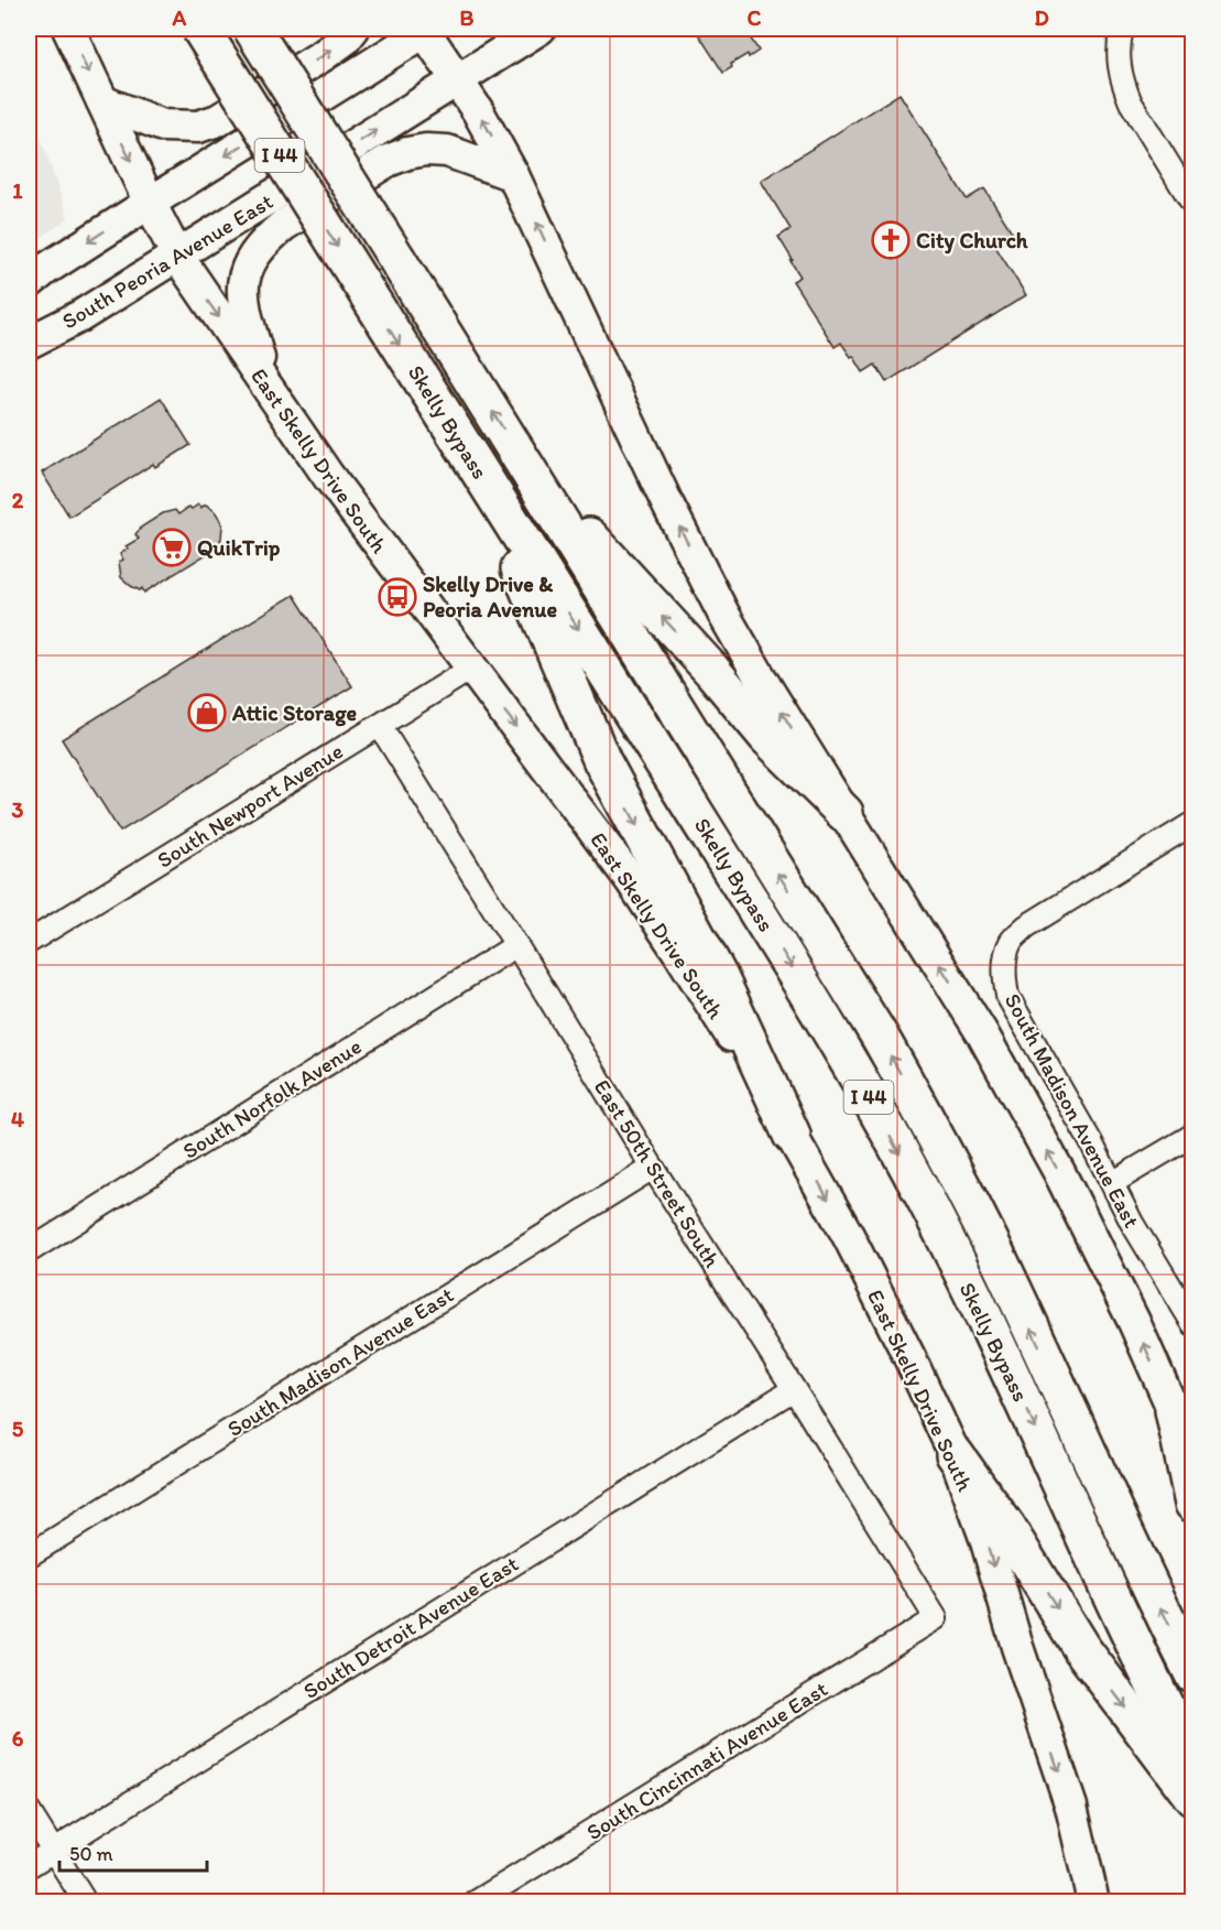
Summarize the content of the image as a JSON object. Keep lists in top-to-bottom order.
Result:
{
  "streets": {
    "highway": ["I 44", "Skelly Bypass"],
    "main road": ["South Peoria Avenue East", "East Skelly Drive South"],
    "street": [
      "South Newport Avenue",
      "South Norfolk Avenue",
      "South Madison Avenue East",
      "East 50th Street South",
      "South Detroit Avenue East",
      "South Cincinnati Avenue East"
    ]
  },
  "crossings": [
    ["South Peoria Avenue East", "East Skelly Drive South"],
    ["East Skelly Drive South", "South Newport Avenue"],
    ["South Newport Avenue", "East 50th Street South"],
    ["South Norfolk Avenue", "East 50th Street South"],
    ["South Madison Avenue East", "East 50th Street South"],
    ["East 50th Street South", "South Detroit Avenue East"],
    ["East 50th Street South", "South Cincinnati Avenue East"]
  ],
  "places": {
    "church": ["City Church"],
    "supermarket": ["QuikTrip"],
    "bus stop": ["Skelly Drive & Peoria Avenue"],
    "shop": ["Attic Storage"]
  },
  "scale_bar": "50 m",
  "grid": {
    "columns": [
      "A",
      "B",
      "C",
      "D"
    ],
    "rows": [
      "1",
      "2",
      "3",
      "4",
      "5",
      "6"
    ]
  }
}
